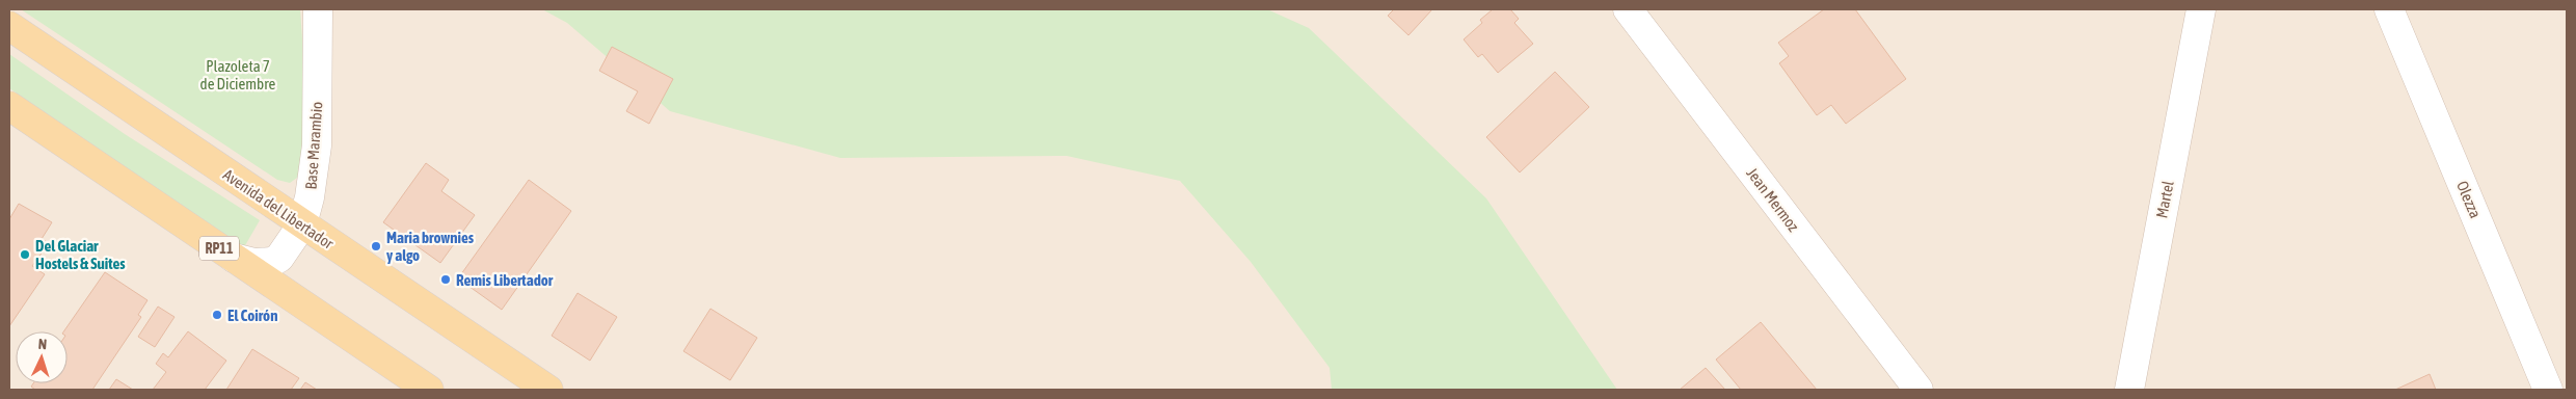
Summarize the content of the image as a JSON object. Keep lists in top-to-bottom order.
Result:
{
  "streets": {
    "main road": ["Avenida del Libertador", "RP11"],
    "street": [
      "Base Marambio",
      "Jean Mermoz",
      "Martel",
      "Olezza"
    ]
  },
  "crossings": [
    ["Base Marambio", "Avenida del Libertador"],
    ["Base Marambio", "RP11"]
  ],
  "parks": ["Plazoleta 7 de Diciembre"],
  "places": [
    "Maria brownies y algo",
    "Del Glaciar Hostels & Suites",
    "Remis Libertador",
    "El Coirón"
  ],
  "north": "top"
}
